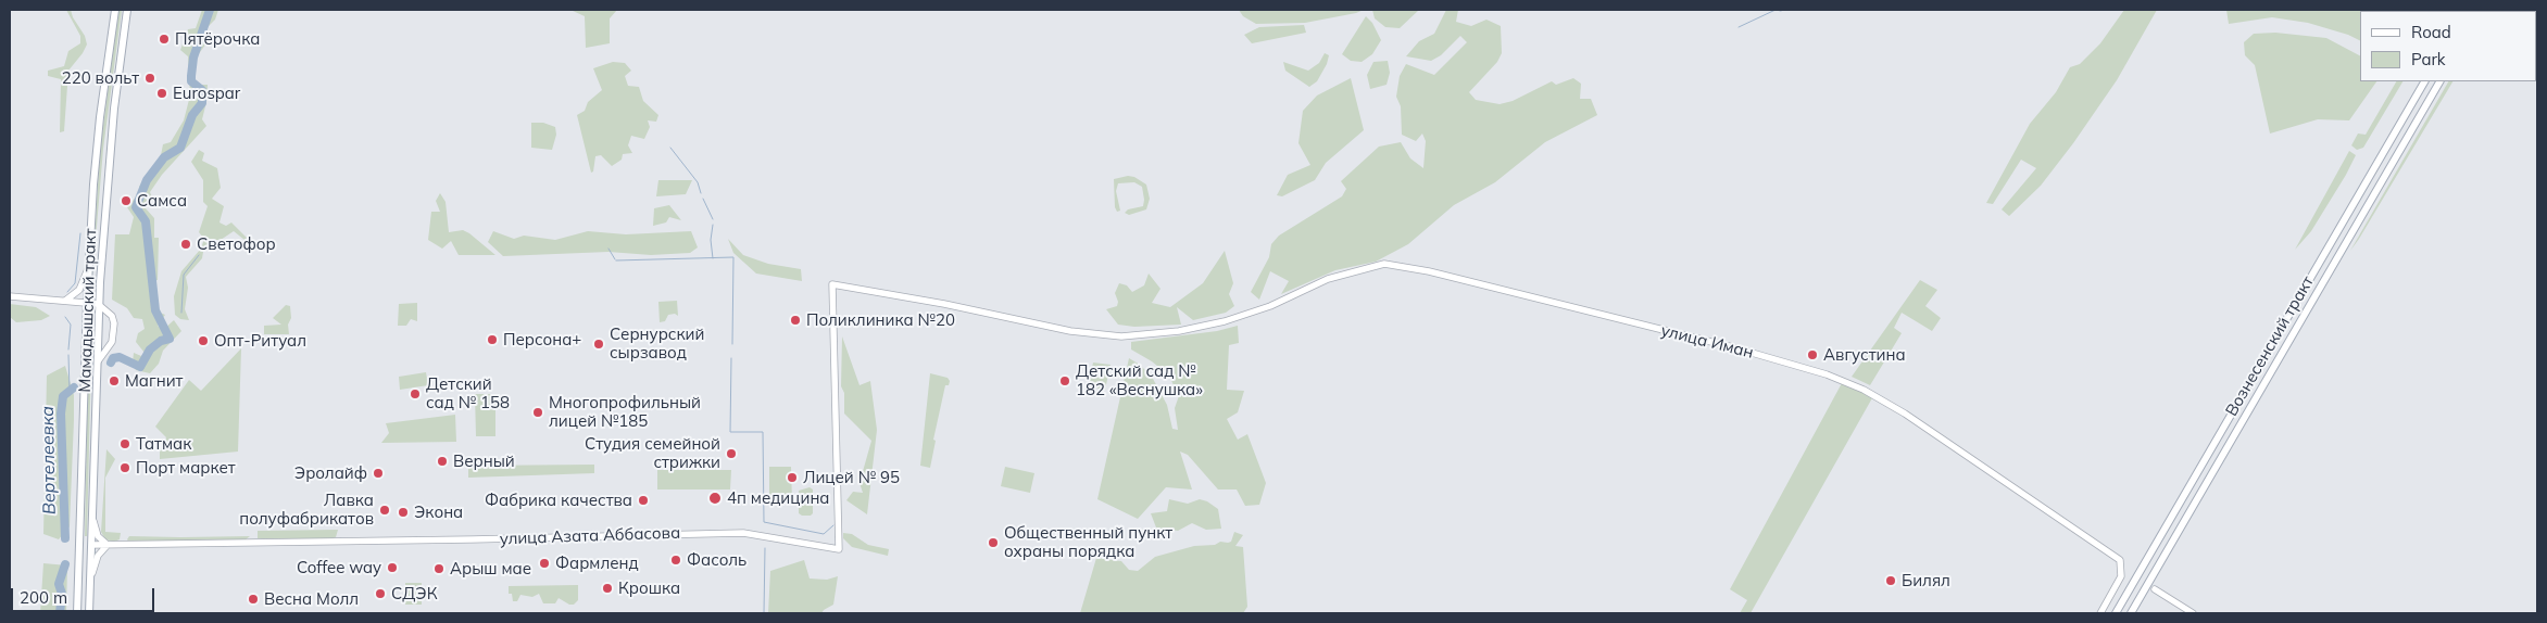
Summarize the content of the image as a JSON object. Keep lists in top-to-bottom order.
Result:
{
  "streets": {
    "main road": ["Мамадышский тракт", "Вознесенский тракт"],
    "street": ["улица Иман", "улица Азата Аббасова"]
  },
  "crossings": [
    ["Мамадышский тракт", "улица Азата Аббасова"],
    ["улица Иман", "улица Азата Аббасова"]
  ],
  "water": ["Вертелеевка"],
  "places": [
    "Пятёрочка",
    "220 вольт",
    "Eurospar",
    "Самса",
    "Светофор",
    "Поликлиника №20",
    "Персона+",
    "Опт-Ритуал",
    "Сернурский сырзавод",
    "Августина",
    "Магнит",
    "Детский сад № 182 «Веснушка»",
    "Детский сад № 158",
    "Многопрофильный лицей №185",
    "Татмак",
    "Студия семейной стрижки",
    "Верный",
    "Порт маркет",
    "Эролайф",
    "Лицей № 95",
    "4п медицина",
    "Фабрика качества",
    "Лавка полуфабрикатов",
    "Экона",
    "Общественный пункт охраны порядка",
    "Фасоль",
    "Фармленд",
    "Coffee way",
    "Арыш мае",
    "Билял",
    "Крошка",
    "СДЭК",
    "Весна Молл"
  ],
  "legend": ["Road", "Park"],
  "scale_bar": "200 m"
}
